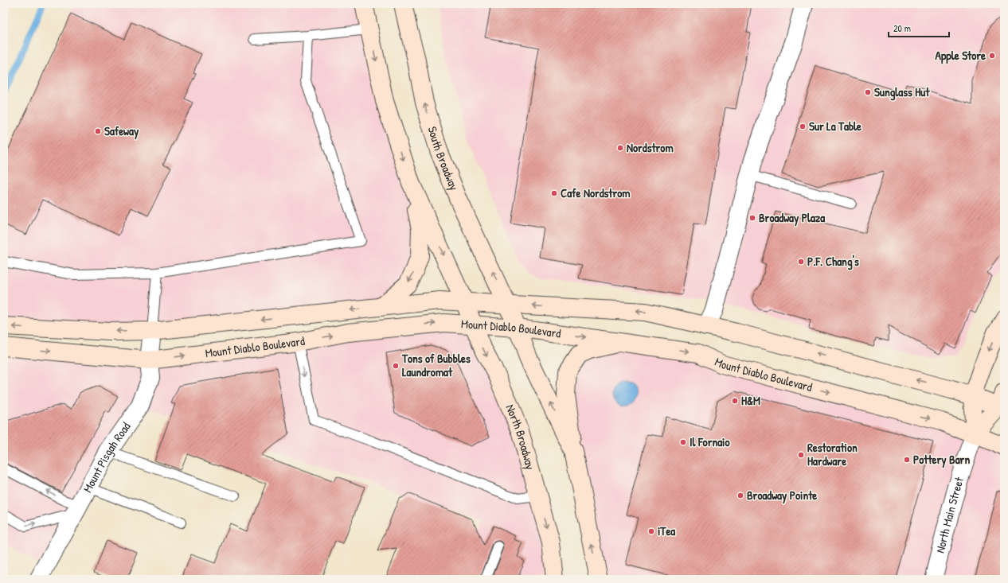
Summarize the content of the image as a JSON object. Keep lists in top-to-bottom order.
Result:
{
  "streets": {
    "main road": ["South Broadway", "Mount Diablo Boulevard", "North Broadway"],
    "street": ["Mount Pisgah Road", "North Main Street"]
  },
  "crossings": [
    ["South Broadway", "Mount Diablo Boulevard"],
    ["Mount Diablo Boulevard", "North Broadway"],
    ["Mount Diablo Boulevard", "Mount Pisgah Road"],
    ["Mount Diablo Boulevard", "North Main Street"]
  ],
  "places": [
    "Apple Store",
    "Sunglass Hut",
    "Sur La Table",
    "Safeway",
    "Nordstrom",
    "Cafe Nordstrom",
    "Broadway Plaza",
    "P.F. Chang's",
    "Tons of Bubbles Laundromat",
    "H&M",
    "Il Fornaio",
    "Restoration Hardware",
    "Pottery Barn",
    "Broadway Pointe",
    "iTea"
  ],
  "scale_bar": "20 m"
}
